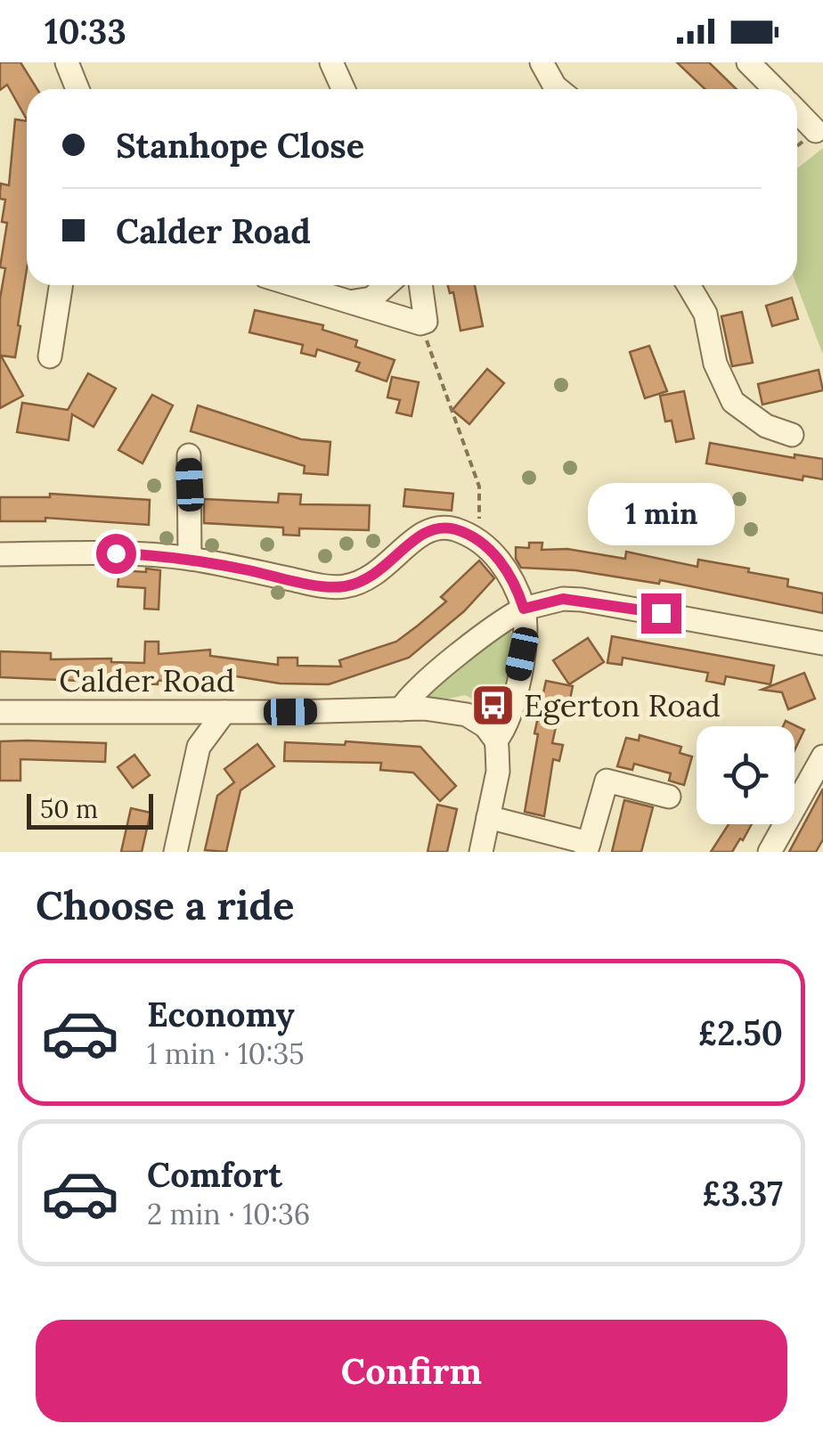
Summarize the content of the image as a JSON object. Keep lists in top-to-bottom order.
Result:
{
  "streets": {
    "street": ["Calder Road"]
  },
  "places": {
    "bus stop": ["Egerton Road"]
  },
  "scale_bar": "50 m",
  "page": {
    "status": "10:33",
    "banner": ["Stanhope Close", "Calder Road"],
    "bubble": "1 min",
    "scale": "50 m",
    "heading": "Choose a ride",
    "list": [
      {
        "name": "Economy",
        "note": "1 min · 10:35",
        "value": "£2.50"
      },
      {
        "name": "Comfort",
        "note": "2 min · 10:36",
        "value": "£3.37"
      }
    ],
    "buttons": "Confirm"
  }
}
